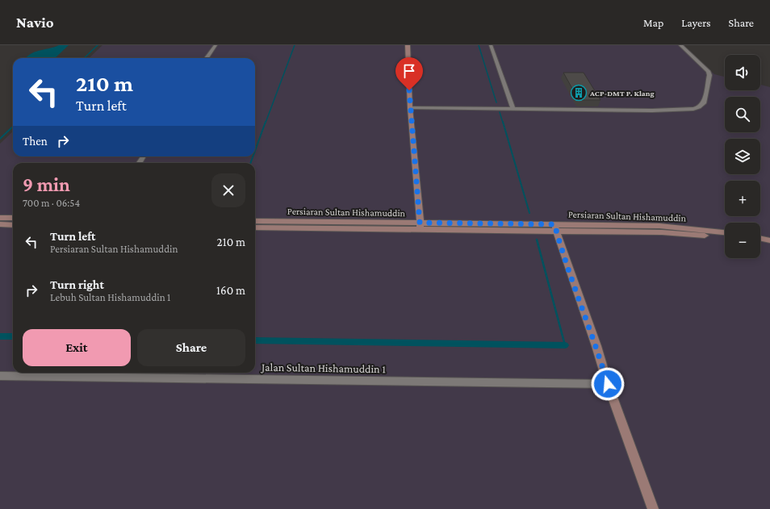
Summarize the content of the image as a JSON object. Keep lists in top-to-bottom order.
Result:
{
  "streets": {
    "street": ["Persiaran Sultan Hishamuddin", "Jalan Sultan Hishamuddin 1"]
  },
  "places": {
    "building": ["ACP-DMT P. Klang"]
  },
  "page": {
    "header": "Navio",
    "nav": ["Map", "Layers", "Share"],
    "map_buttons": ["+", "−"],
    "turn": ["210 m", "Turn left"],
    "then": "Then",
    "heading": ["9 min", "700 m · 06:54"],
    "list": [
      {
        "name": "Turn left",
        "note": "Persiaran Sultan Hishamuddin",
        "value": "210 m"
      },
      {
        "name": "Turn right",
        "note": "Lebuh Sultan Hishamuddin 1",
        "value": "160 m"
      }
    ],
    "buttons": ["Exit", "Share"]
  }
}
